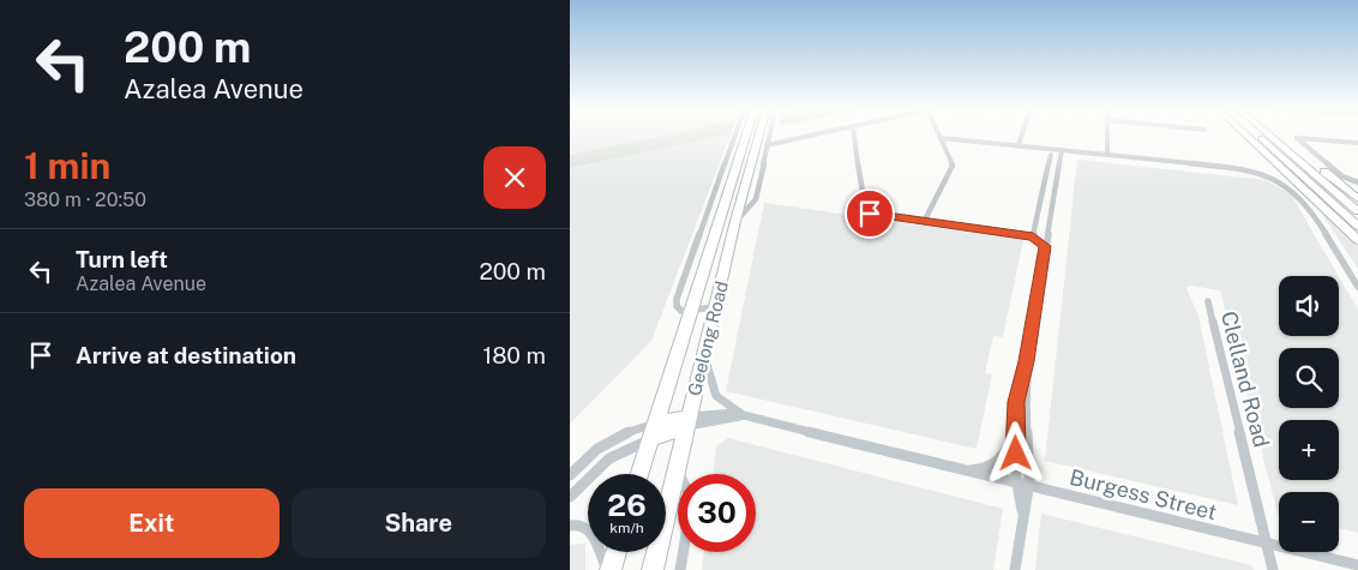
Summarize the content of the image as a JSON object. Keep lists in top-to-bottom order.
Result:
{
  "streets": {
    "highway": ["Geelong Road"],
    "street": ["Clelland Road", "Burgess Street"]
  },
  "crossings": [
    ["Geelong Road", "Burgess Street"],
    ["Clelland Road", "Burgess Street"]
  ],
  "page": {
    "turn": ["200 m", "Azalea Avenue"],
    "heading": ["1 min", "380 m · 20:50"],
    "list": [
      {
        "name": "Turn left",
        "note": "Azalea Avenue",
        "value": "200 m"
      },
      {
        "name": "Arrive at destination",
        "value": "180 m"
      }
    ],
    "map_buttons": ["+", "−"],
    "speed": "26 km/h",
    "limit": "30",
    "buttons": ["Exit", "Share"]
  }
}
